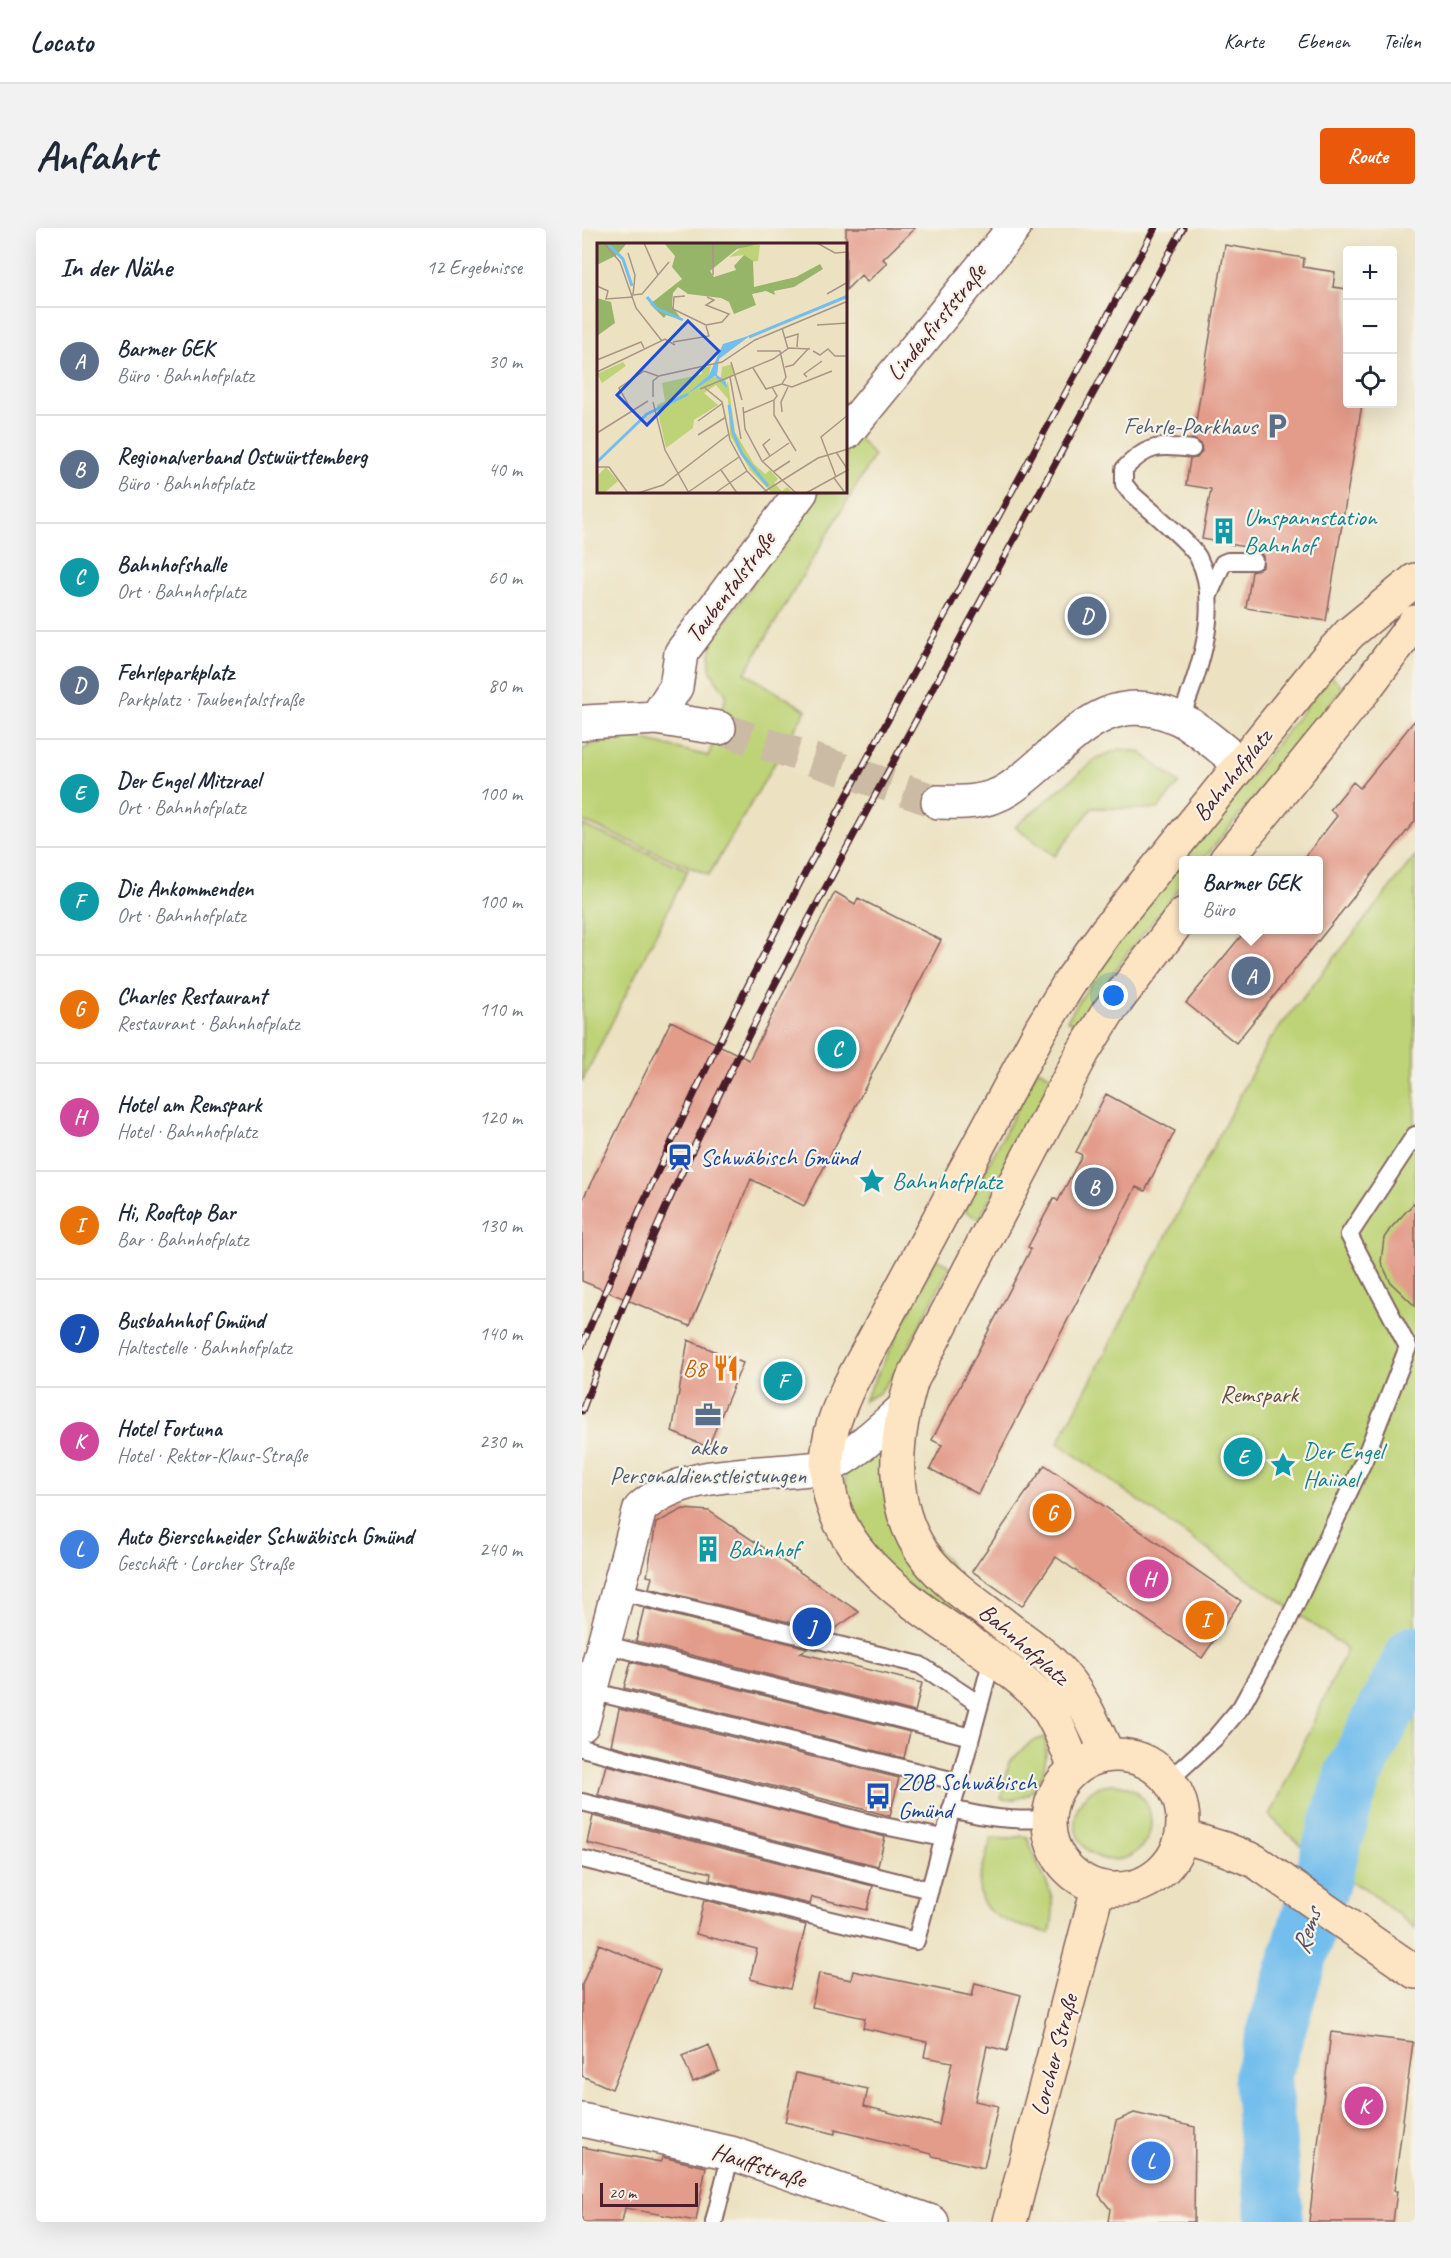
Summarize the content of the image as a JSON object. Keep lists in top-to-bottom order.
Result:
{
  "streets": {
    "main road": ["Bahnhofplatz", "Lorcher Straße"],
    "street": ["Lindenfirststraße", "Taubentalstraße", "Hauffstraße"]
  },
  "crossings": [
    ["Bahnhofplatz", "Lorcher Straße"]
  ],
  "water": ["Rems"],
  "parks": ["Remspark"],
  "places": {
    "parking": ["Fehrle-Parkhaus"],
    "building": ["Umspannstation Bahnhof", "Bahnhof"],
    "station": ["Schwäbisch Gmünd"],
    "place": ["Bahnhofplatz", "Der Engel Haiiael"],
    "restaurant": ["B8"],
    "office": ["akko Personaldienstleistungen"],
    "bus stop": ["ZOB Schwäbisch Gmünd"]
  },
  "scale_bar": "20 m",
  "page": {
    "header": "Locato",
    "nav": ["Karte", "Ebenen", "Teilen"],
    "buttons": "Route",
    "title": "Anfahrt",
    "heading": ["In der Nähe", "12 Ergebnisse"],
    "map_buttons": ["+", "−"],
    "list": [
      {
        "mark": "A",
        "name": "Barmer GEK",
        "note": "Büro · Bahnhofplatz",
        "value": "30 m"
      },
      {
        "mark": "B",
        "name": "Regionalverband Ostwürttemberg",
        "note": "Büro · Bahnhofplatz",
        "value": "40 m"
      },
      {
        "mark": "C",
        "name": "Bahnhofshalle",
        "note": "Ort · Bahnhofplatz",
        "value": "60 m"
      },
      {
        "mark": "D",
        "name": "Fehrleparkplatz",
        "note": "Parkplatz · Taubentalstraße",
        "value": "80 m"
      },
      {
        "mark": "E",
        "name": "Der Engel Mitzrael",
        "note": "Ort · Bahnhofplatz",
        "value": "100 m"
      },
      {
        "mark": "F",
        "name": "Die Ankommenden",
        "note": "Ort · Bahnhofplatz",
        "value": "100 m"
      },
      {
        "mark": "G",
        "name": "Charles Restaurant",
        "note": "Restaurant · Bahnhofplatz",
        "value": "110 m"
      },
      {
        "mark": "H",
        "name": "Hotel am Remspark",
        "note": "Hotel · Bahnhofplatz",
        "value": "120 m"
      },
      {
        "mark": "I",
        "name": "Hi, Rooftop Bar",
        "note": "Bar · Bahnhofplatz",
        "value": "130 m"
      },
      {
        "mark": "J",
        "name": "Busbahnhof Gmünd",
        "note": "Haltestelle · Bahnhofplatz",
        "value": "140 m"
      },
      {
        "mark": "K",
        "name": "Hotel Fortuna",
        "note": "Hotel · Rektor-Klaus-Straße",
        "value": "230 m"
      },
      {
        "mark": "L",
        "name": "Auto Bierschneider Schwäbisch Gmünd",
        "note": "Geschäft · Lorcher Straße",
        "value": "240 m"
      }
    ],
    "pins": [
      "D",
      "A",
      "C",
      "B",
      "F",
      "E",
      "G",
      "H",
      "I",
      "J",
      "K",
      "L"
    ],
    "popup": ["Barmer GEK", "Büro"],
    "scale": "20 m"
  }
}
